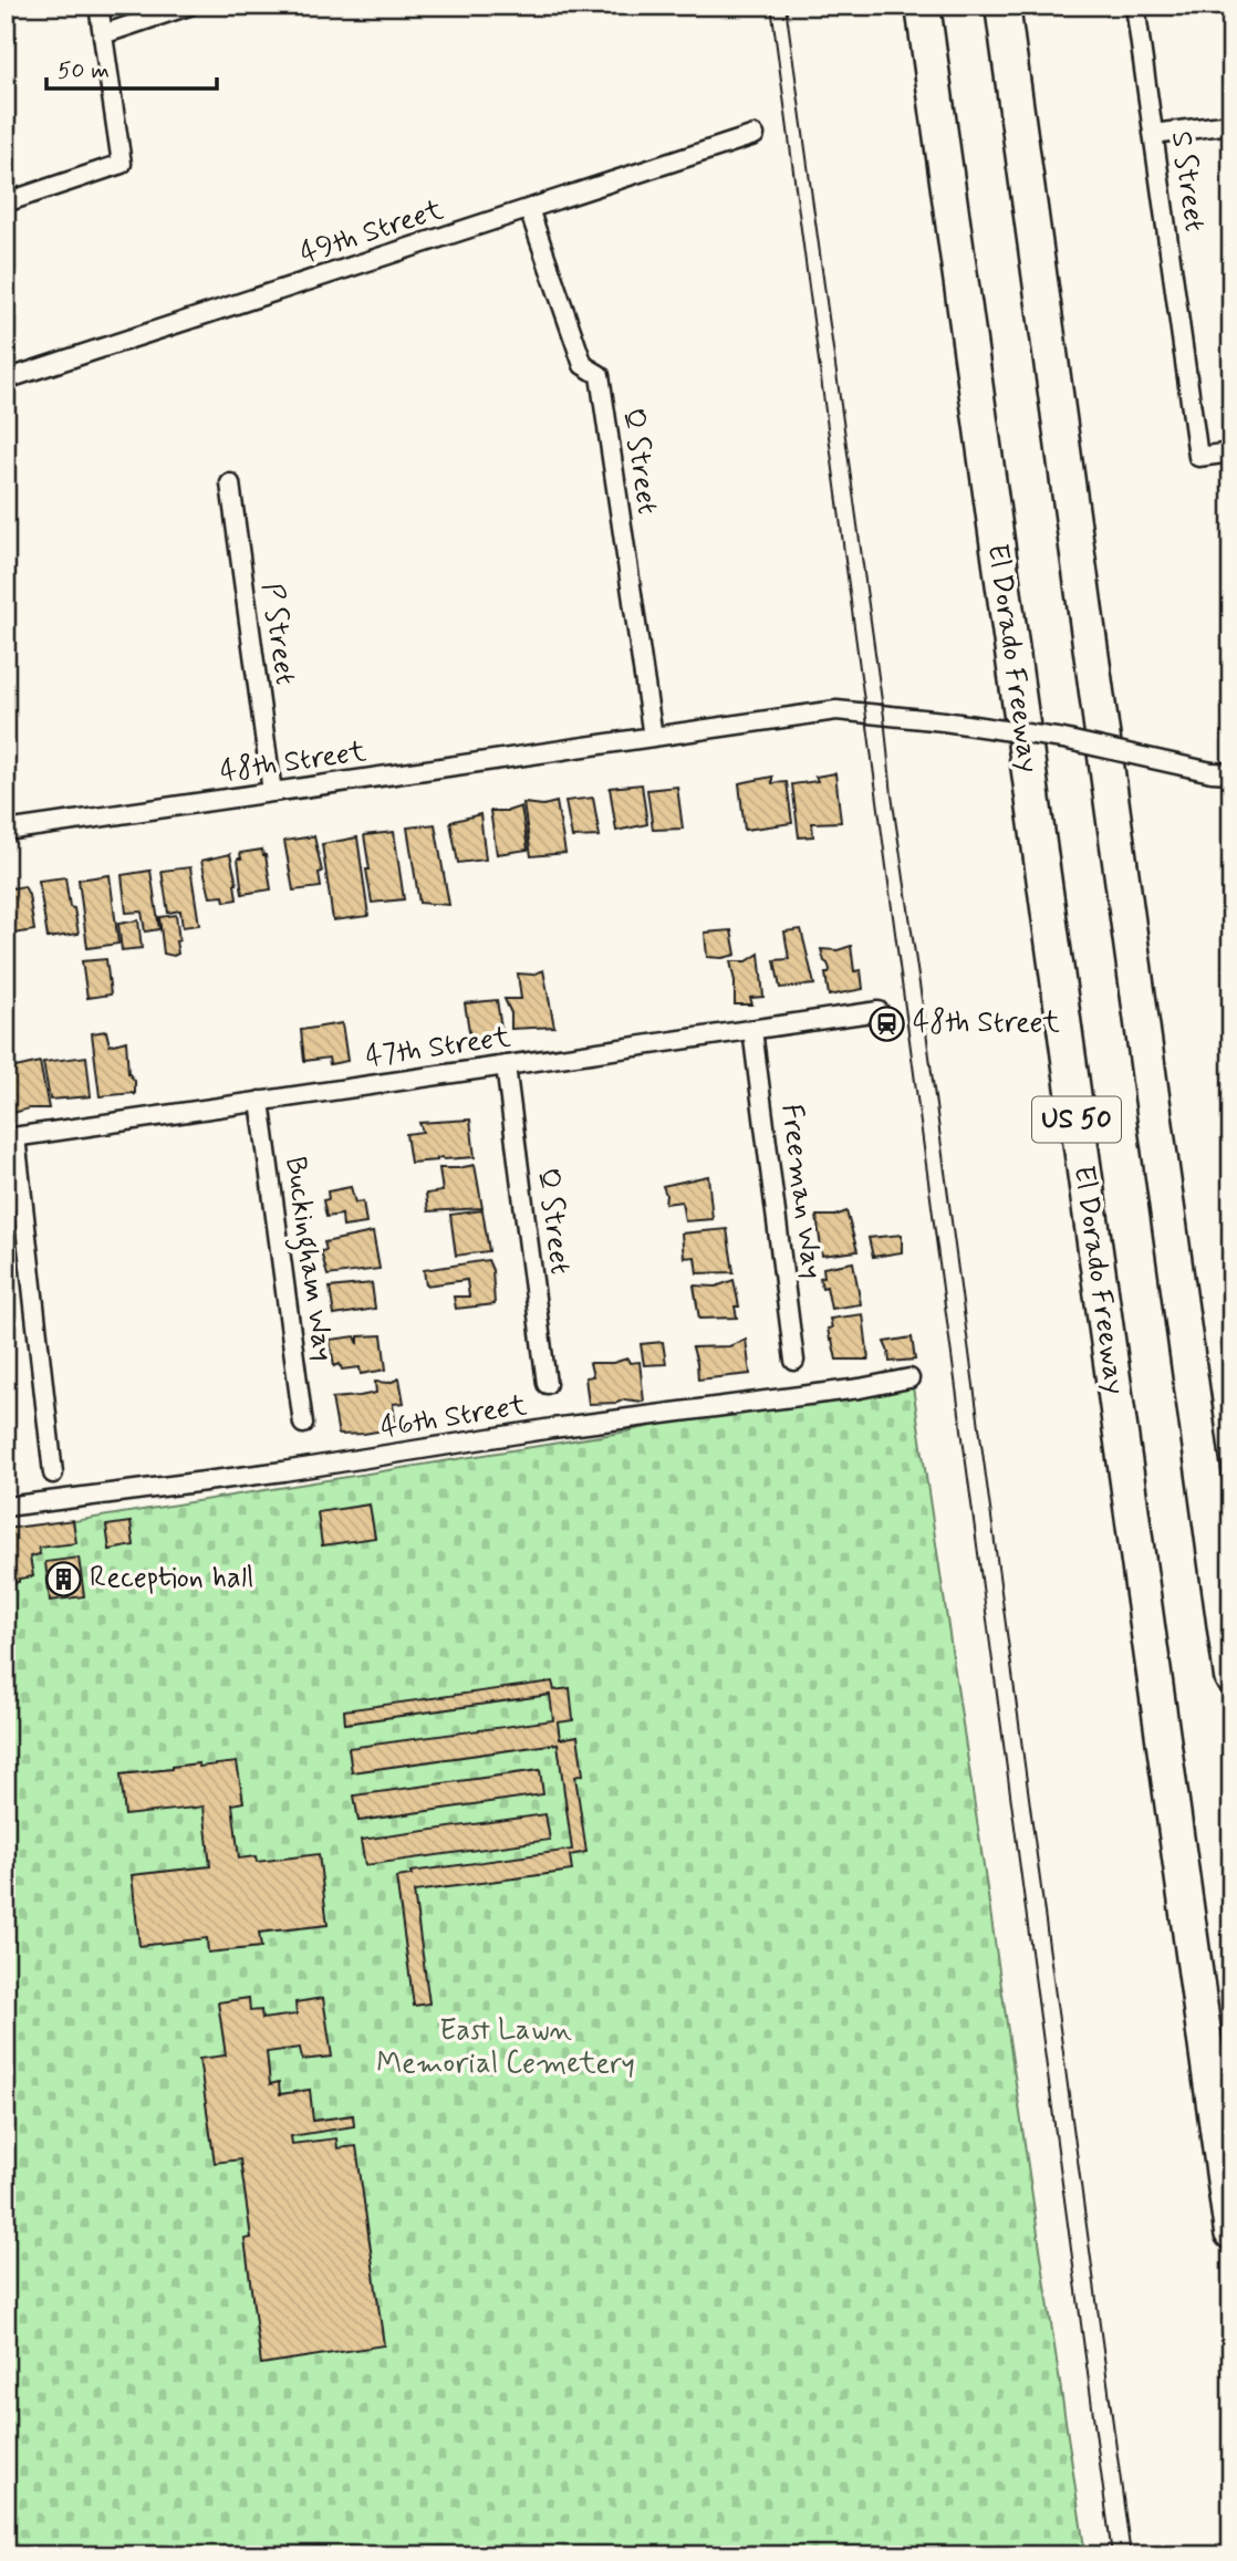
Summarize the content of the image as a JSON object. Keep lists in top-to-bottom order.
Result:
{
  "streets": {
    "highway": ["El Dorado Freeway", "US 50"],
    "street": [
      "S Street",
      "49th Street",
      "Q Street",
      "P Street",
      "48th Street",
      "47th Street",
      "Freeman Way",
      "Buckingham Way",
      "46th Street"
    ]
  },
  "crossings": [
    ["49th Street", "Q Street"],
    ["Q Street", "48th Street"],
    ["Q Street", "47th Street"],
    ["P Street", "48th Street"],
    ["47th Street", "Freeman Way"],
    ["47th Street", "Buckingham Way"]
  ],
  "parks": ["East Lawn Memorial Cemetery"],
  "places": {
    "station": ["48th Street"],
    "building": ["Reception hall"]
  },
  "scale_bar": "50 m"
}
